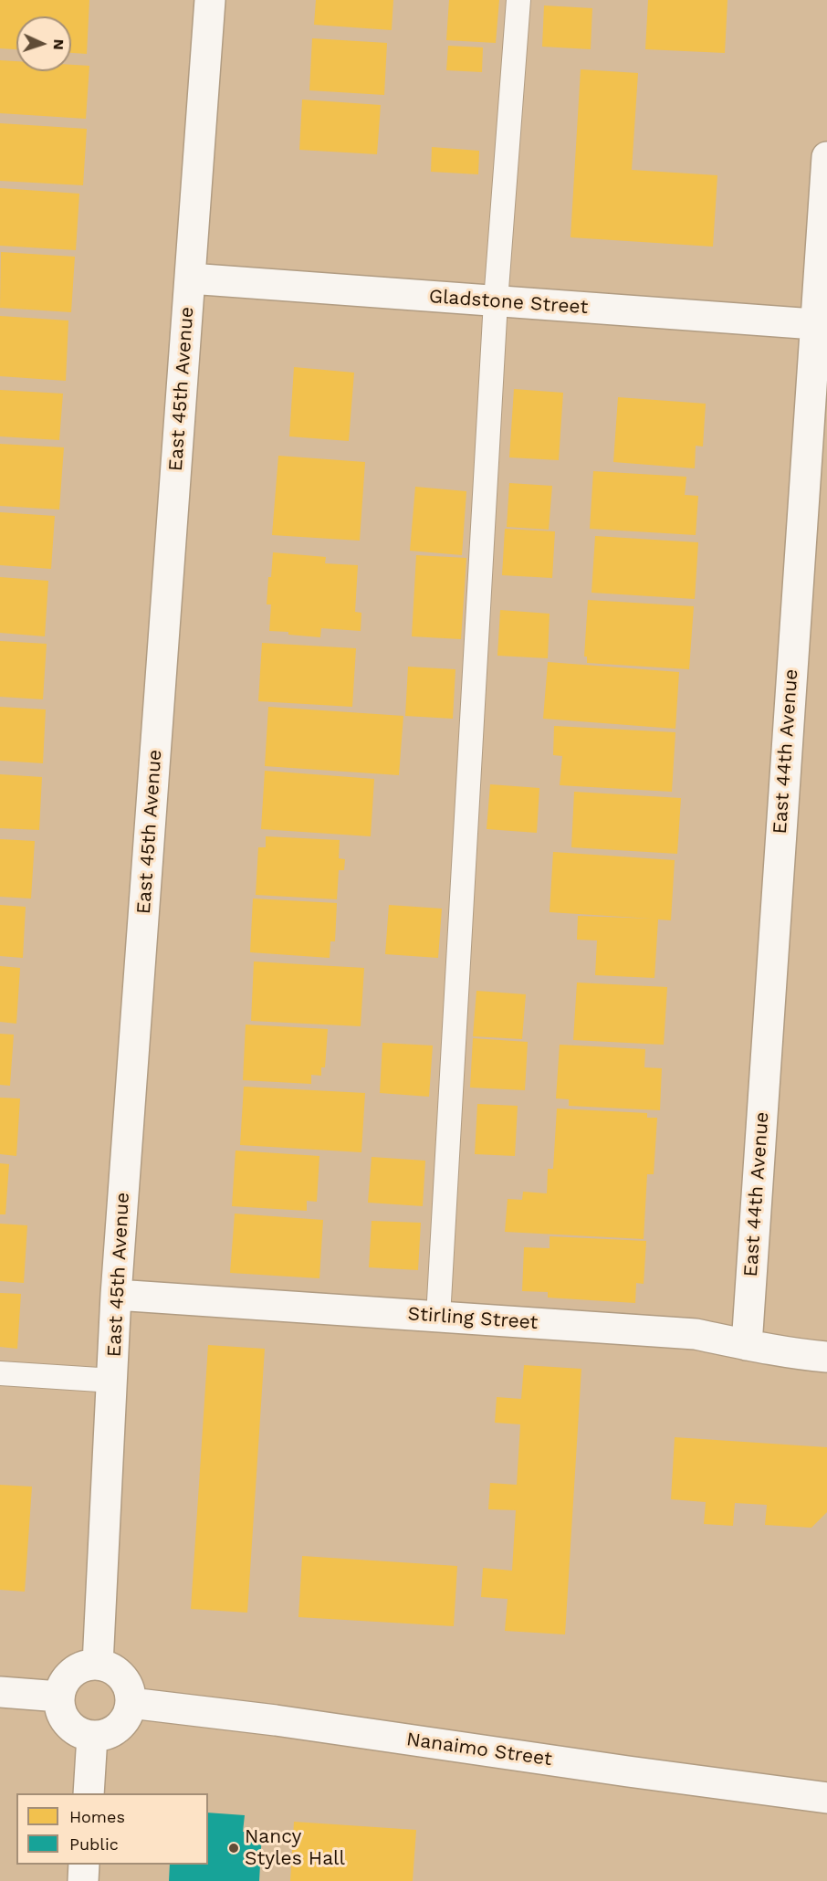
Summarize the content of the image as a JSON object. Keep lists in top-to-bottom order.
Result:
{
  "streets": {
    "street": [
      "Gladstone Street",
      "East 45th Avenue",
      "East 44th Avenue",
      "Stirling Street",
      "Nanaimo Street"
    ]
  },
  "crossings": [
    ["Gladstone Street", "East 45th Avenue"],
    ["Gladstone Street", "East 44th Avenue"],
    ["East 45th Avenue", "Stirling Street"],
    ["East 45th Avenue", "Nanaimo Street"],
    ["East 44th Avenue", "Stirling Street"]
  ],
  "places": ["Nancy Styles Hall"],
  "legend": ["Homes", "Public"],
  "north": "right"
}
